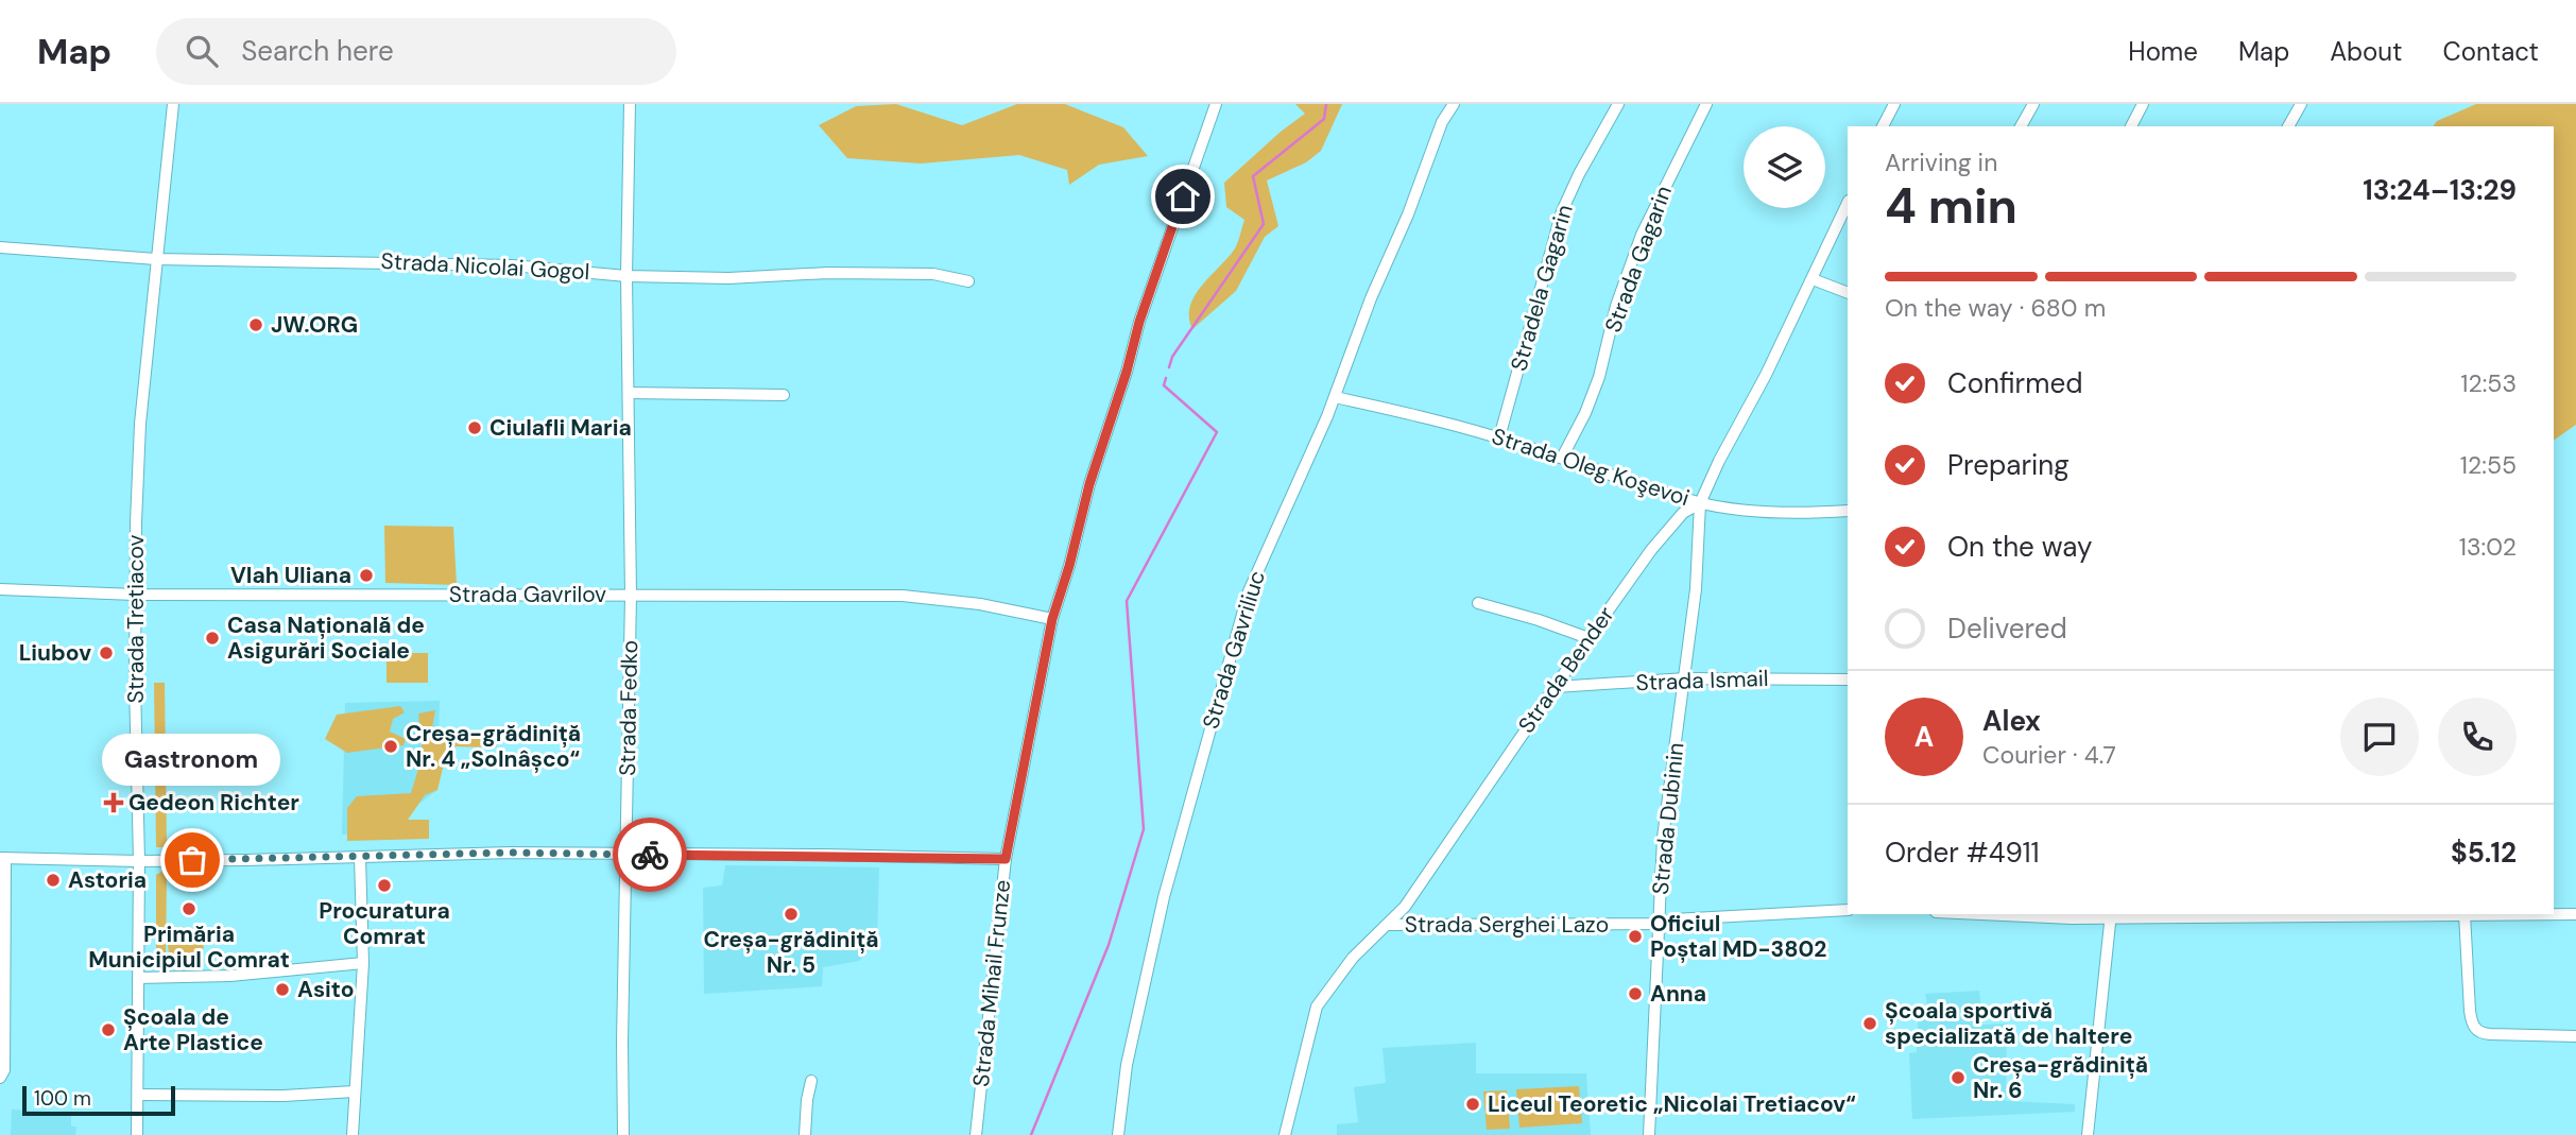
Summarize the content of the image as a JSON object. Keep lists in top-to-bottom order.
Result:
{
  "streets": {
    "street": [
      "Strada Gagarin",
      "Strada Nicolai Gogol",
      "Stradela Gagarin",
      "Strada Oleg Koşevoi",
      "Strada Gavrilov",
      "Strada Tretiacov",
      "Strada Gavriliuc",
      "Strada Bender",
      "Strada Ismail",
      "Strada Fedko",
      "Strada Dubinin",
      "Strada Serghei Lazo",
      "Strada Mihail Frunze"
    ]
  },
  "crossings": [
    ["Strada Gagarin", "Strada Oleg Koşevoi"],
    ["Strada Nicolai Gogol", "Strada Tretiacov"],
    ["Strada Nicolai Gogol", "Strada Fedko"],
    ["Stradela Gagarin", "Strada Oleg Koşevoi"],
    ["Strada Oleg Koşevoi", "Strada Gavriliuc"],
    ["Strada Oleg Koşevoi", "Strada Bender"],
    ["Strada Oleg Koşevoi", "Strada Dubinin"],
    ["Strada Gavrilov", "Strada Tretiacov"],
    ["Strada Gavrilov", "Strada Fedko"],
    ["Strada Gavrilov", "Strada Mihail Frunze"],
    ["Strada Bender", "Strada Ismail"],
    ["Strada Bender", "Strada Dubinin"],
    ["Strada Bender", "Strada Serghei Lazo"],
    ["Strada Ismail", "Strada Dubinin"],
    ["Strada Dubinin", "Strada Serghei Lazo"]
  ],
  "places": {
    "other": [
      "JW.ORG",
      "Ciulafli Maria",
      "Vlah Uliana",
      "Casa Națională de Asigurări Sociale",
      "Liubov",
      "Creșa-grădiniță Nr. 4 „Solnâșco“",
      "Gastronom",
      "Astoria",
      "Procuratura Comrat",
      "Primăria Municipiul Comrat",
      "Creșa-grădiniță Nr. 5",
      "Oficiul Poștal MD-3802",
      "Asito",
      "Anna",
      "Școala sportivă specializată de haltere",
      "Școala de Arte Plastice",
      "Creșa-grădiniță Nr. 6",
      "Liceul Teoretic „Nicolai Tretiacov“"
    ],
    "health": ["Gedeon Richter"]
  },
  "scale_bar": "100 m",
  "page": {
    "header": "Map",
    "search": "Search here",
    "nav": [
      "Home",
      "Map",
      "About",
      "Contact"
    ],
    "heading": ["4 min", "Arriving in", "13:24–13:29"],
    "panel": [
      "Alex",
      "Courier · 4.7",
      "Order #4911",
      "$5.12"
    ],
    "bar": "On the way · 680 m",
    "list": [
      ["Confirmed", "12:53"],
      ["Preparing", "12:55"],
      ["On the way", "13:02"],
      "Delivered"
    ],
    "round": "A",
    "bubble": "Gastronom",
    "scale": "100 m"
  }
}
